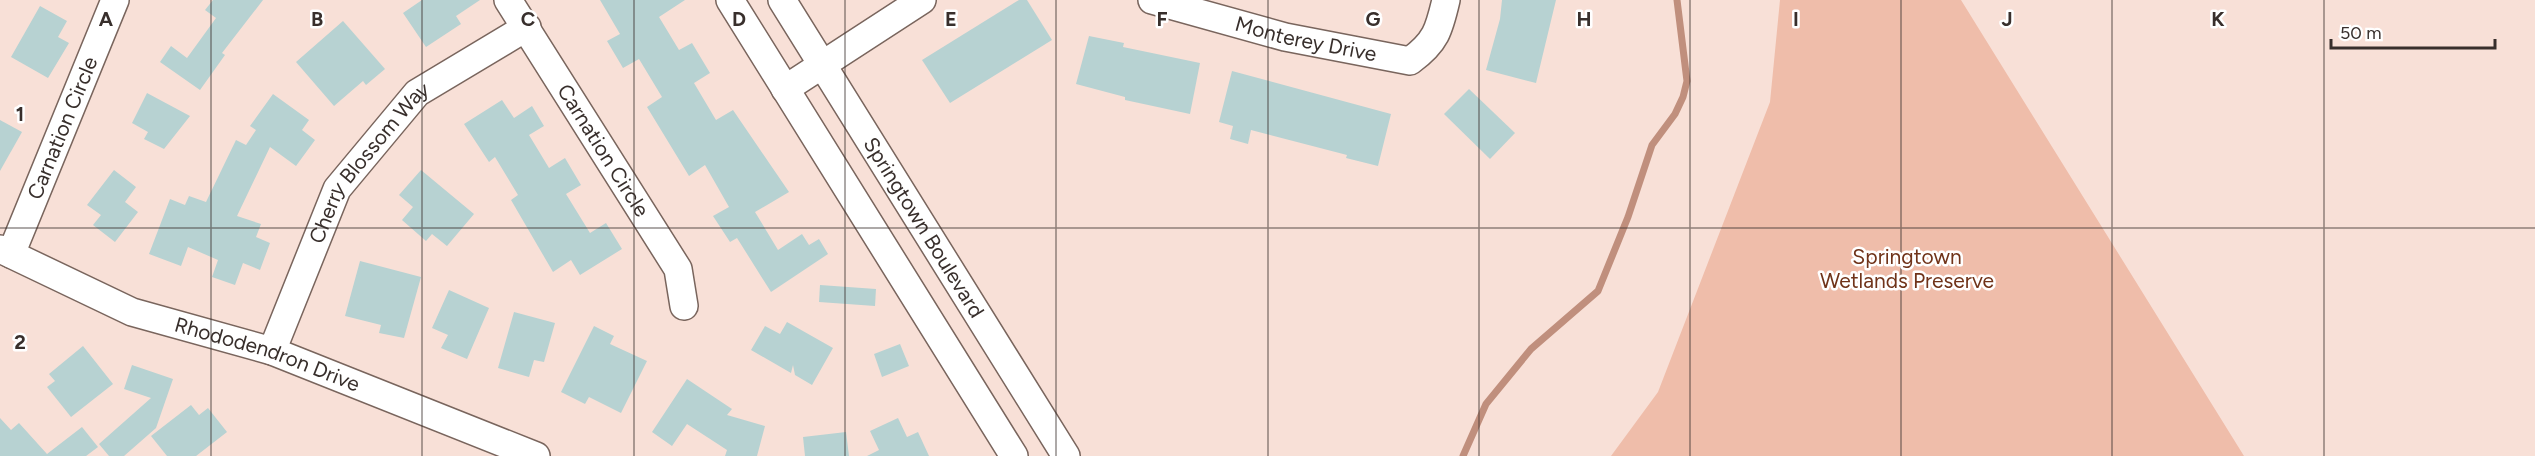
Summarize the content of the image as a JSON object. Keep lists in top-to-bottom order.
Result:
{
  "streets": {
    "street": [
      "Monterey Drive",
      "Carnation Circle",
      "Cherry Blossom Way",
      "Springtown Boulevard",
      "Rhododendron Drive"
    ]
  },
  "crossings": [
    ["Carnation Circle", "Cherry Blossom Way"],
    ["Carnation Circle", "Rhododendron Drive"],
    ["Cherry Blossom Way", "Rhododendron Drive"]
  ],
  "parks": ["Springtown Wetlands Preserve"],
  "scale_bar": "50 m",
  "grid": {
    "columns": [
      "A",
      "B",
      "C",
      "D",
      "E",
      "F",
      "G",
      "H",
      "I",
      "J",
      "K"
    ],
    "rows": ["1", "2"]
  }
}
